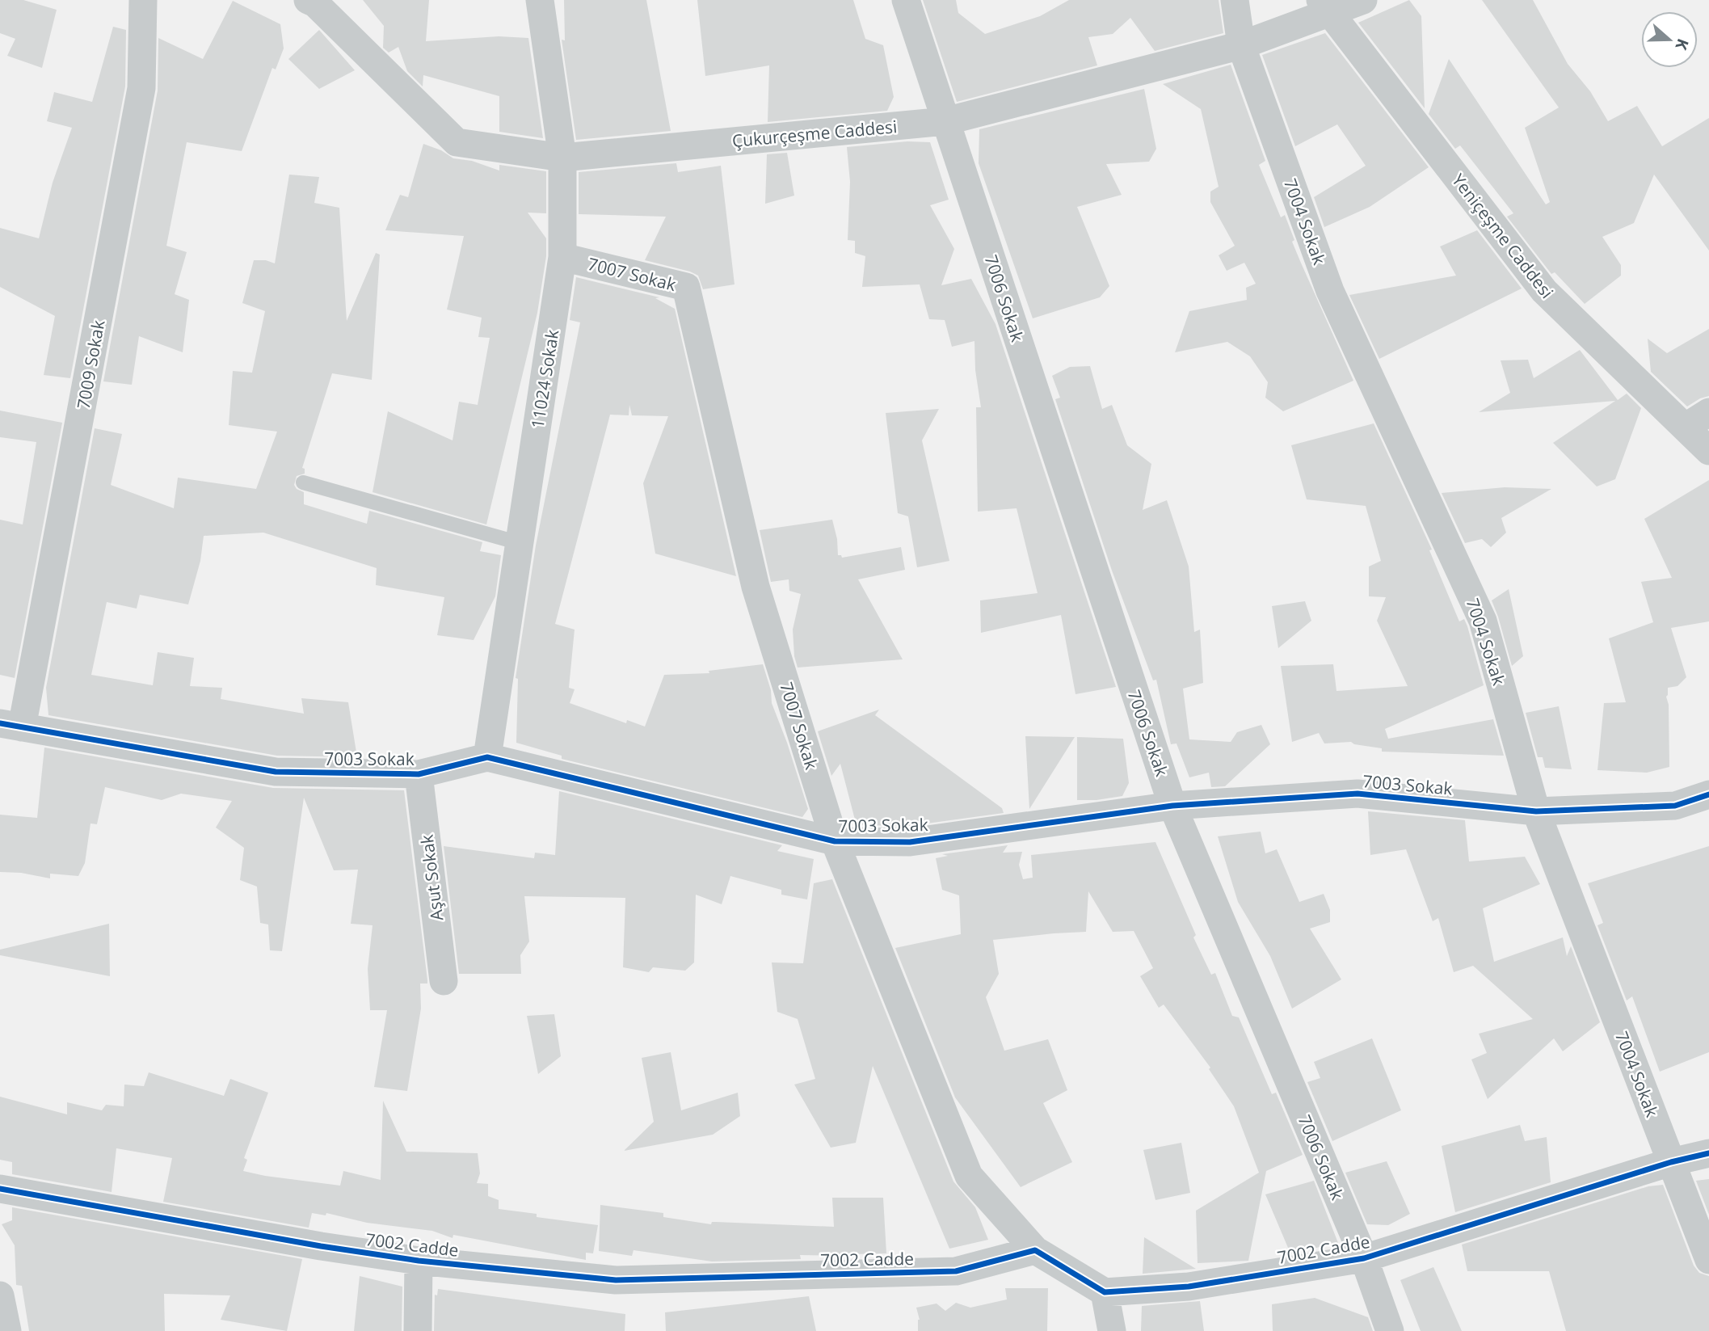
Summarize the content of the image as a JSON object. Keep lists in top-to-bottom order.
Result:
{
  "streets": {
    "street": [
      "Çukurçeşme Caddesi",
      "7004 Sokak",
      "Yeniçeşme Caddesi",
      "7007 Sokak",
      "7006 Sokak",
      "7009 Sokak",
      "11024 Sokak",
      "7003 Sokak",
      "Aşut Sokak",
      "7002 Cadde"
    ]
  },
  "crossings": [
    ["Çukurçeşme Caddesi", "7004 Sokak"],
    ["Çukurçeşme Caddesi", "Yeniçeşme Caddesi"],
    ["Çukurçeşme Caddesi", "7006 Sokak"],
    ["Çukurçeşme Caddesi", "11024 Sokak"],
    ["7004 Sokak", "7003 Sokak"],
    ["7004 Sokak", "7002 Cadde"],
    ["7007 Sokak", "11024 Sokak"],
    ["7007 Sokak", "7003 Sokak"],
    ["7007 Sokak", "7002 Cadde"],
    ["7006 Sokak", "7003 Sokak"],
    ["7006 Sokak", "7002 Cadde"],
    ["7009 Sokak", "7003 Sokak"],
    ["11024 Sokak", "7003 Sokak"],
    ["7003 Sokak", "Aşut Sokak"]
  ],
  "north": "right"
}
